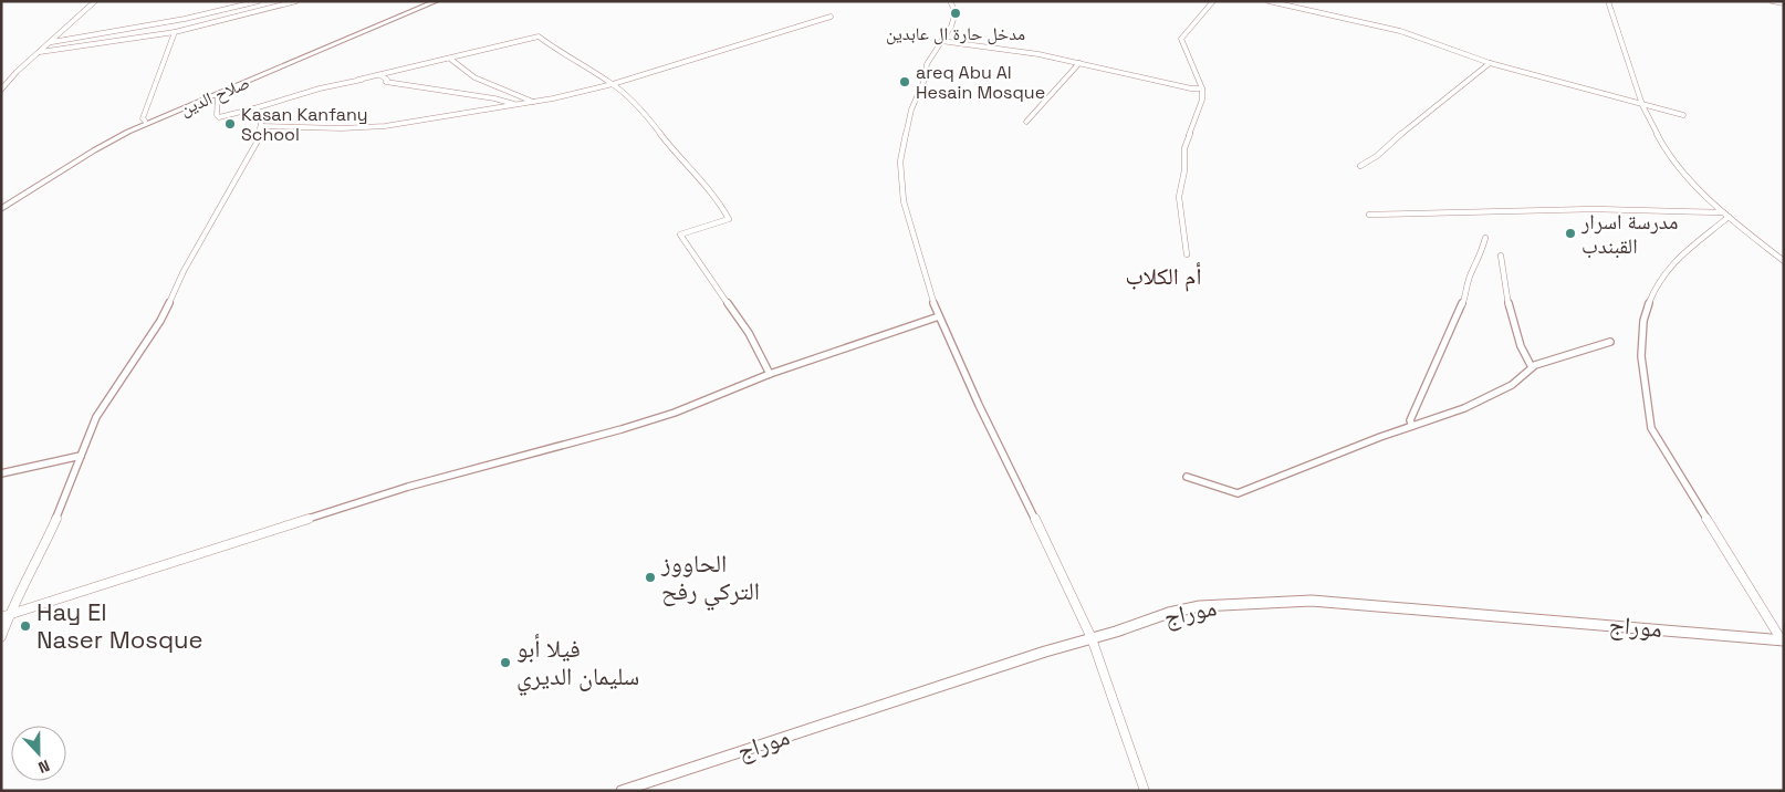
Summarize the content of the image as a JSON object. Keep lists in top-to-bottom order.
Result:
{
  "streets": {
    "highway": ["صلاح الدين"],
    "main road": ["موراج"]
  },
  "districts": ["أم الكلاب"],
  "places": [
    "مدخل حارة ال عابدين",
    "areq Abu Al Hesain Mosque",
    "Kasan Kanfany School",
    "مدرسة اسرار القبندب",
    "الحاووز التركي رفح",
    "Hay El Naser Mosque",
    "فيلا أبو سليمان الديري"
  ],
  "north": "bottom"
}
